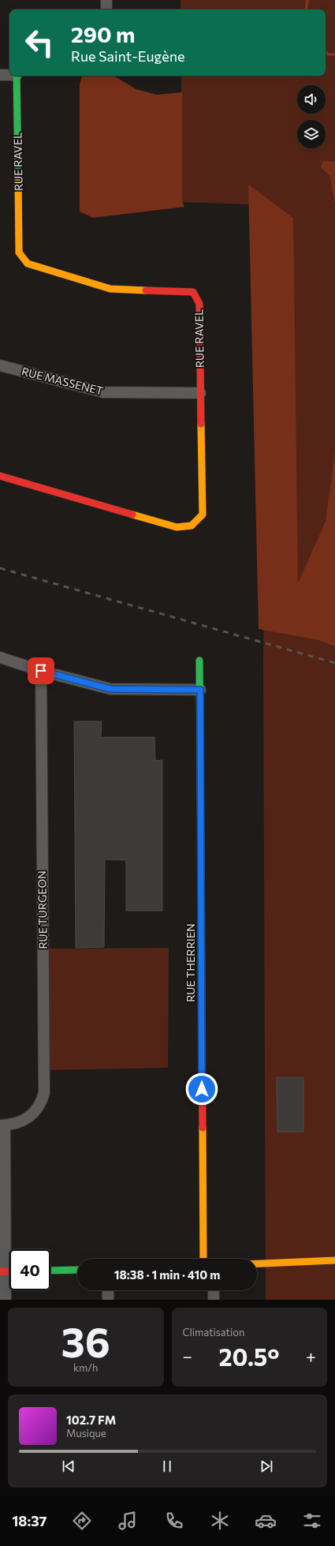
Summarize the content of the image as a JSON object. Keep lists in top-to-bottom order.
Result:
{
  "streets": {
    "street": [
      "RUE RAVEL",
      "RUE MASSENET",
      "RUE TURGEON",
      "RUE THERRIEN"
    ]
  },
  "crossings": [
    ["RUE RAVEL", "RUE MASSENET"]
  ],
  "page": {
    "turn": ["290 m", "Rue Saint-Eugène"],
    "limit": "40",
    "trip": "18:38 · 1 min · 410 m",
    "tile": [
      ["36", "km/h"],
      "Climatisation"
    ],
    "heat": ["−", "20.5°", "+"],
    "song": ["102.7 FM", "Musique"],
    "tabs": "18:37"
  }
}
